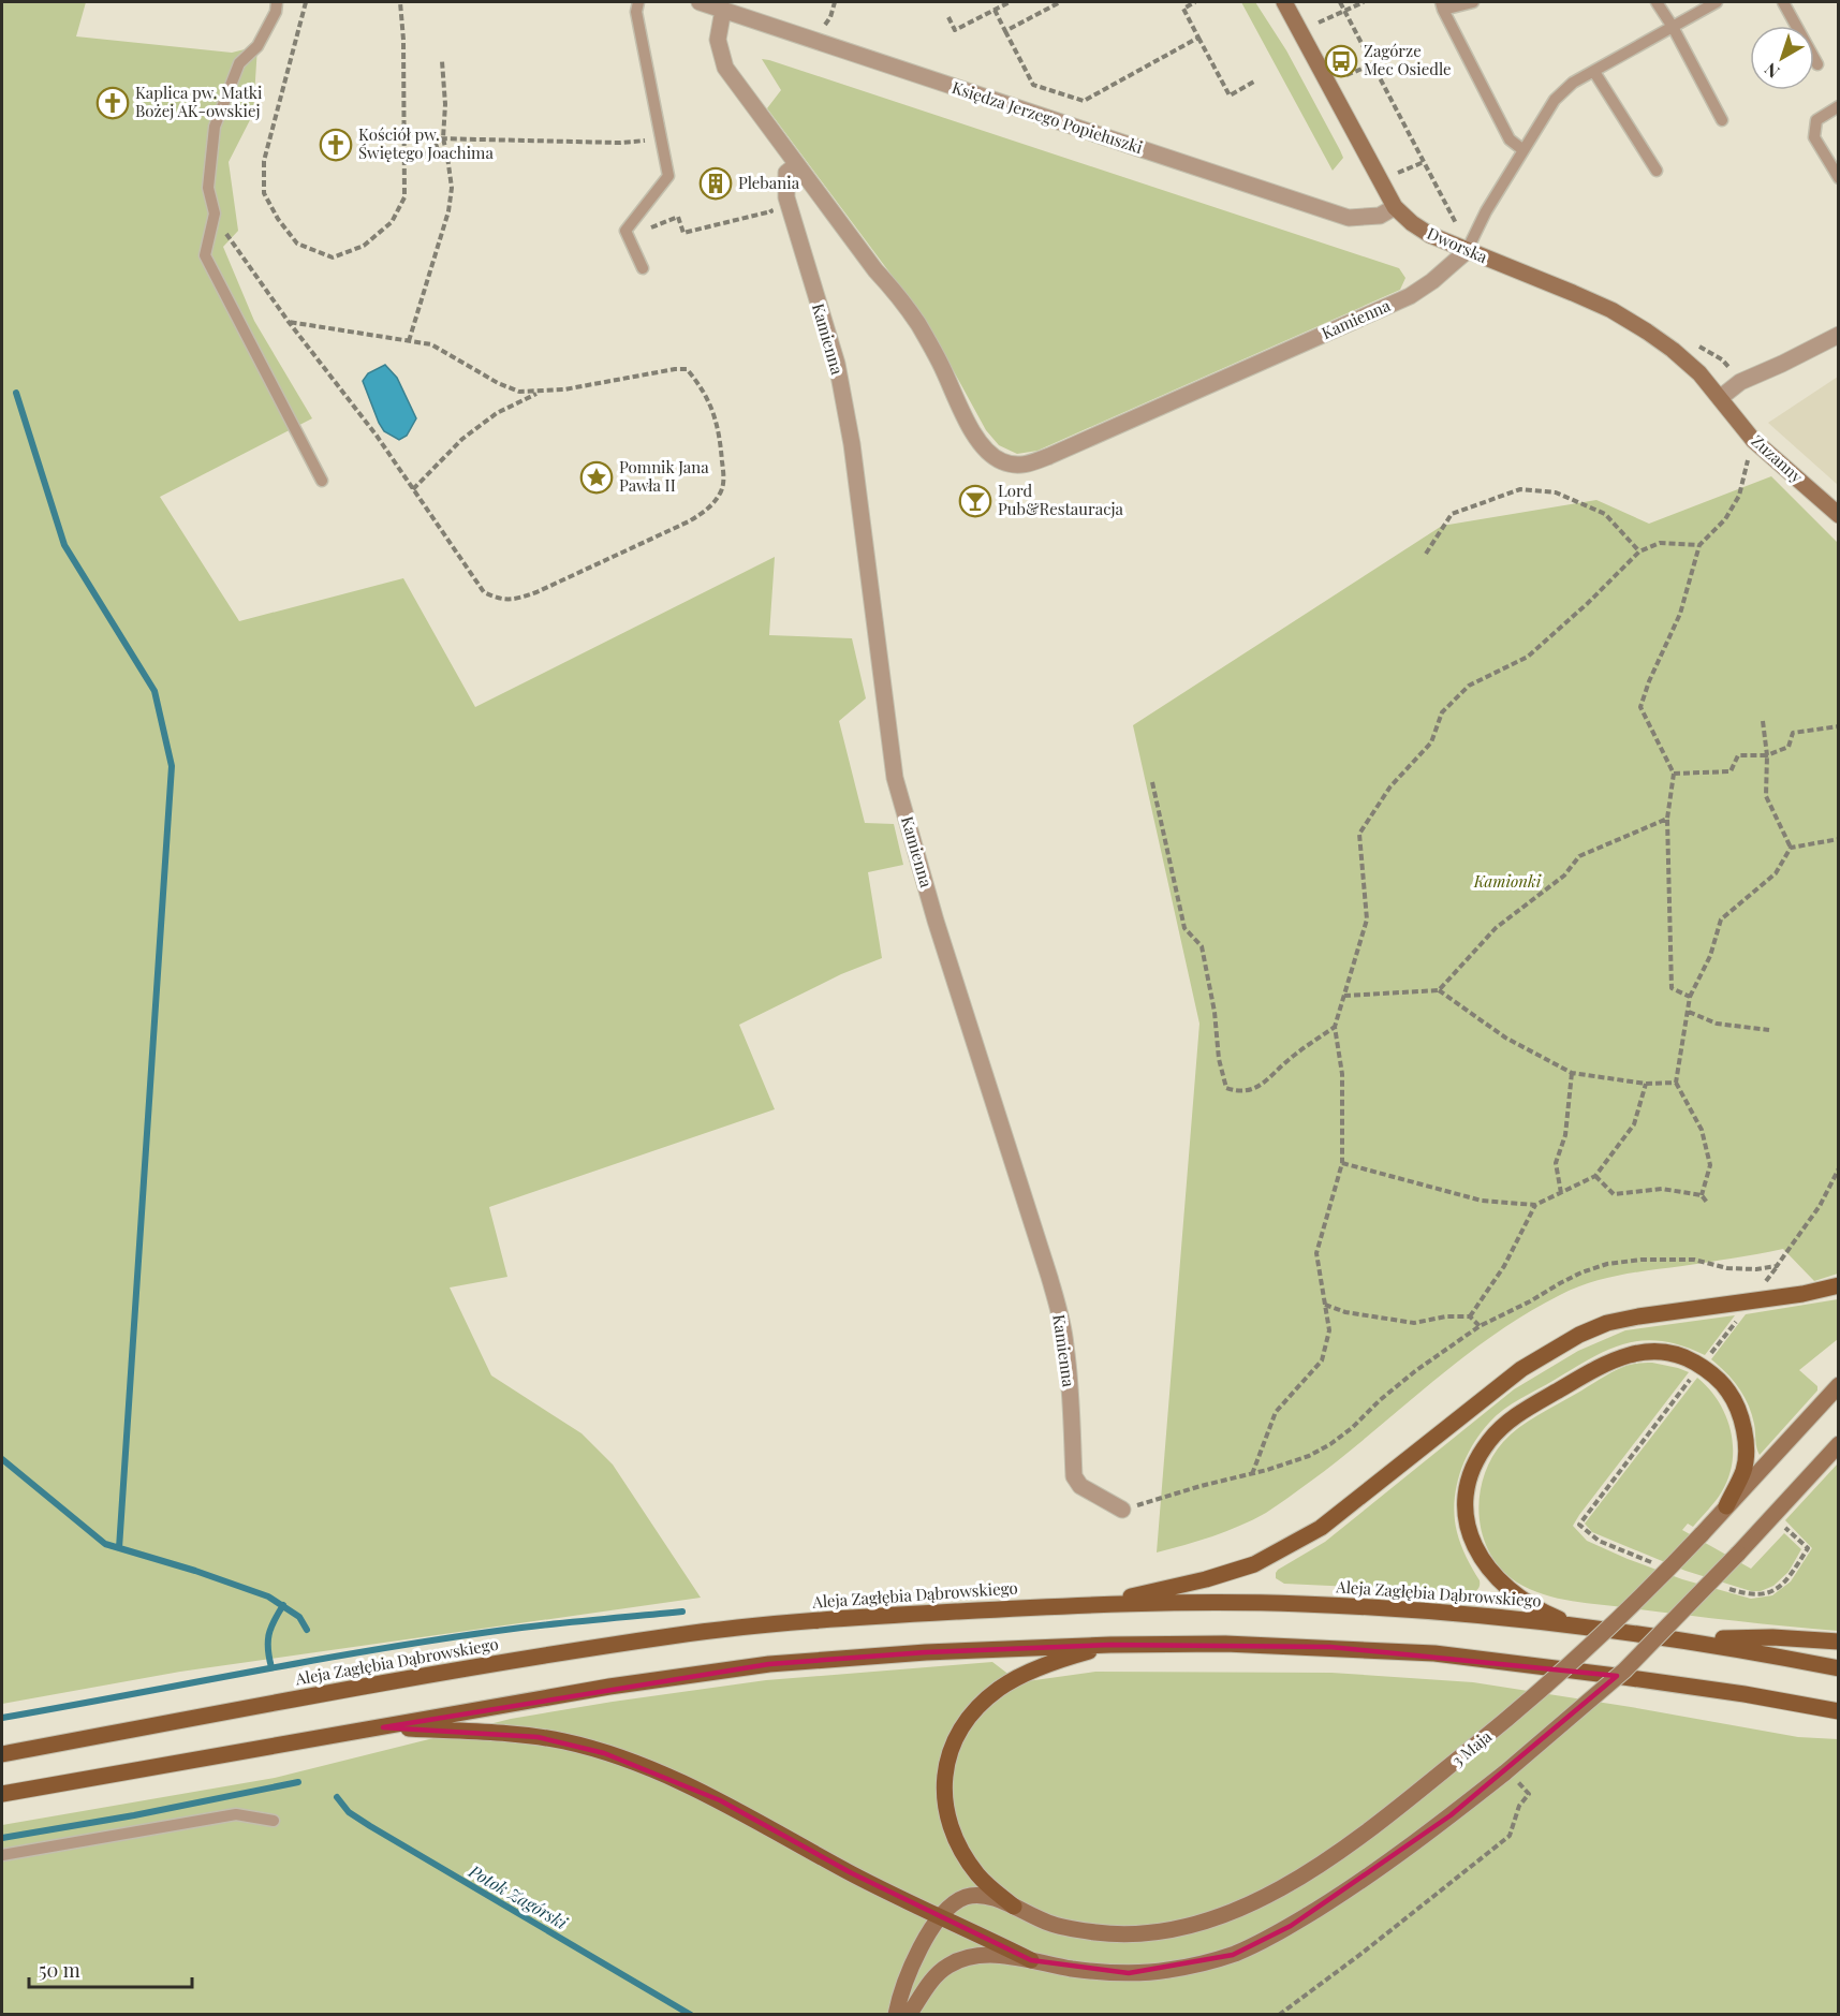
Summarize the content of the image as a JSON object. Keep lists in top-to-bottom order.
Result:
{
  "streets": {
    "main road": [
      "Dworska",
      "Zuzanny",
      "Aleja Zagłębia Dąbrowskiego",
      "3 Maja"
    ],
    "street": ["Księdza Jerzego Popiełuszki", "Kamienna"]
  },
  "crossings": [
    ["Księdza Jerzego Popiełuszki", "Dworska"],
    ["Księdza Jerzego Popiełuszki", "Kamienna"],
    ["Dworska", "Kamienna"],
    ["Dworska", "Zuzanny"]
  ],
  "water": ["Potok Zagórski"],
  "parks": ["Kamionki"],
  "places": {
    "bus stop": ["Zagórze Mec Osiedle"],
    "church": ["Kaplica pw. Matki Bożej AK-owskiej", "Kościół pw. Świętego Joachima"],
    "building": ["Plebania"],
    "place": ["Pomnik Jana Pawła II"],
    "bar": ["Lord Pub&Restauracja"]
  },
  "scale_bar": "50 m",
  "north": "bottom left"
}
